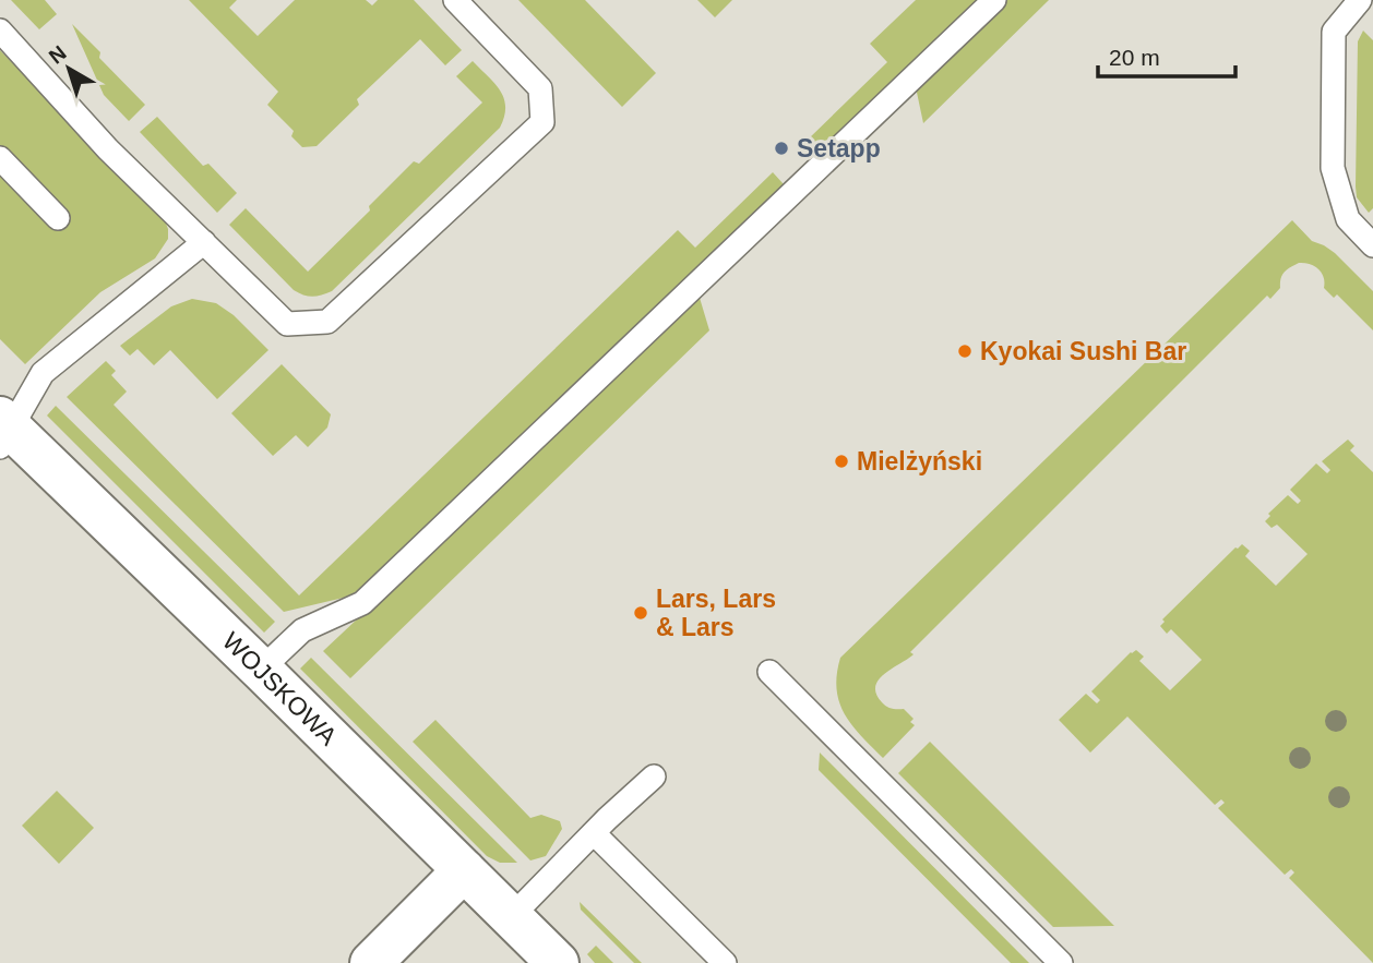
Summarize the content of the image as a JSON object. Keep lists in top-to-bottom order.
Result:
{
  "streets": {
    "street": ["WOJSKOWA"]
  },
  "places": [
    "Setapp",
    "Kyokai Sushi Bar",
    "Mielżyński",
    "Lars, Lars & Lars"
  ],
  "scale_bar": "20 m",
  "north": "top left"
}
